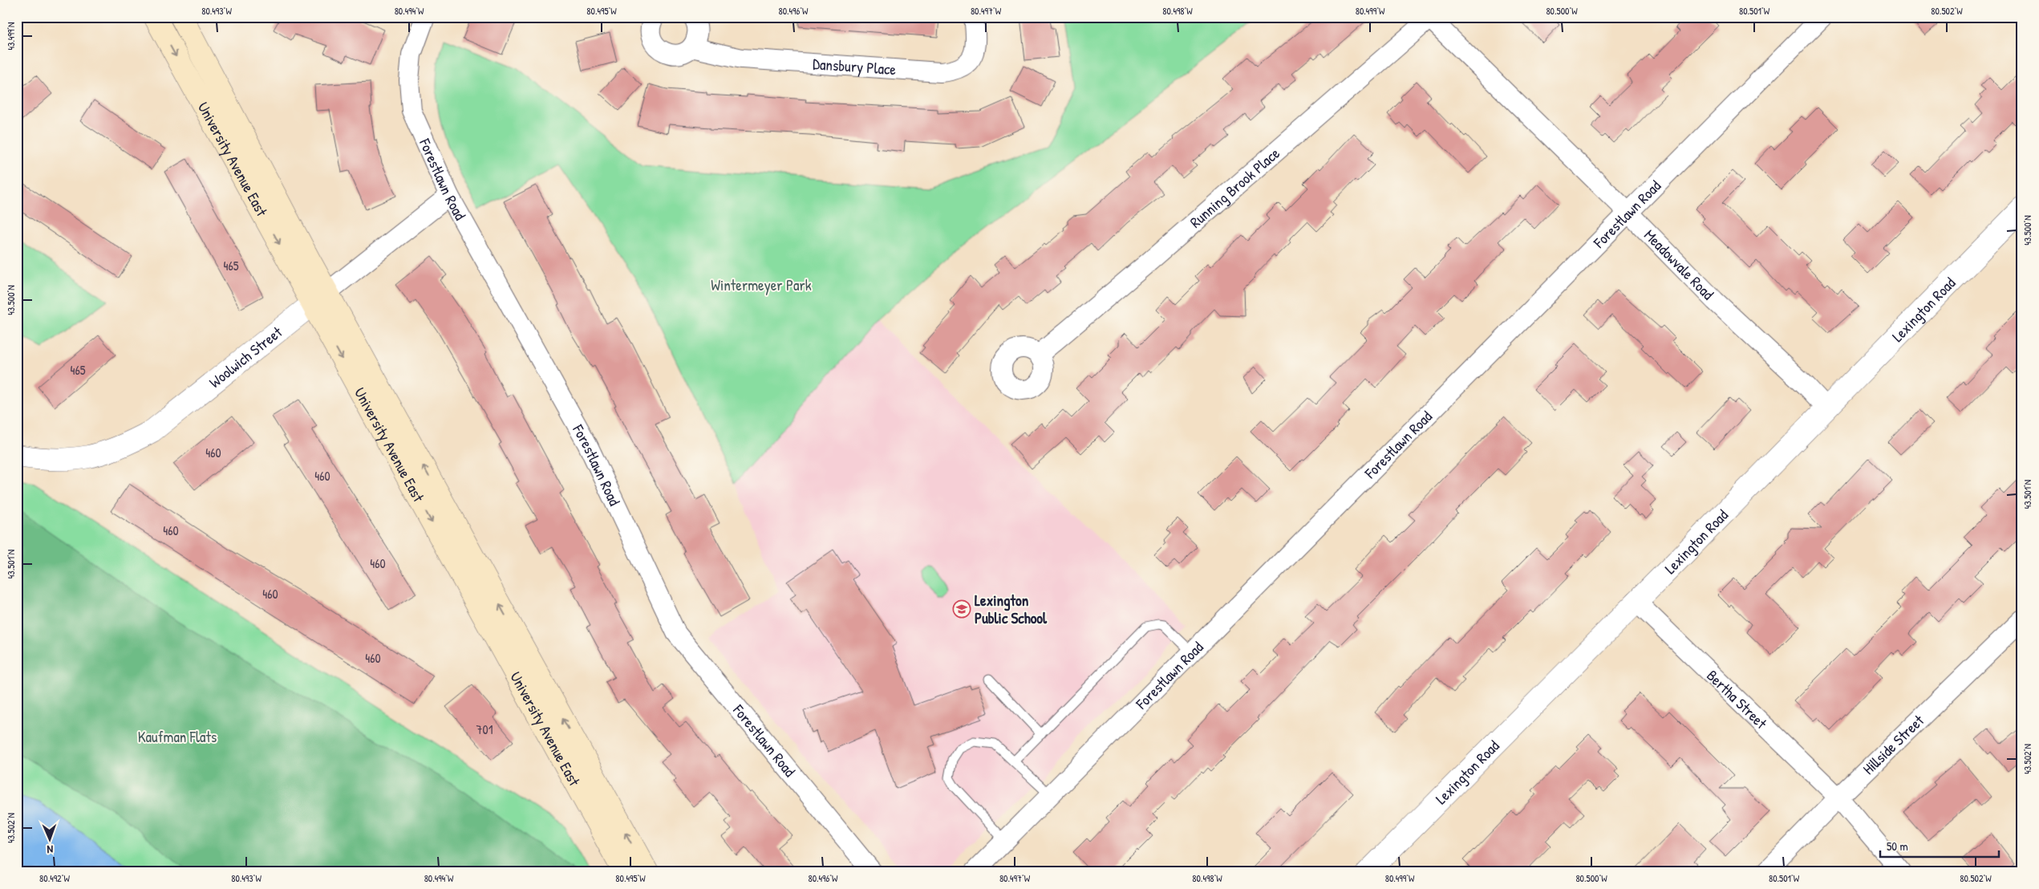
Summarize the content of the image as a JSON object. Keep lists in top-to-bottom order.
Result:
{
  "streets": {
    "main road": ["University Avenue East"],
    "street": [
      "Dansbury Place",
      "Forestlawn Road",
      "Running Brook Place",
      "Meadowvale Road",
      "Lexington Road",
      "Woolwich Street",
      "Bertha Street",
      "Hillside Street"
    ]
  },
  "crossings": [
    ["University Avenue East", "Woolwich Street"],
    ["Forestlawn Road", "Meadowvale Road"],
    ["Forestlawn Road", "Woolwich Street"],
    ["Running Brook Place", "Meadowvale Road"],
    ["Meadowvale Road", "Lexington Road"],
    ["Lexington Road", "Bertha Street"],
    ["Bertha Street", "Hillside Street"]
  ],
  "parks": ["Wintermeyer Park", "Kaufman Flats"],
  "places": {
    "school or university": ["Lexington Public School"]
  },
  "house_numbers": [
    "465",
    "465",
    "460",
    "460",
    "460",
    "460",
    "460",
    "460",
    "701"
  ],
  "scale_bar": "50 m",
  "north": "bottom",
  "coordinates": [
    "80.493°W",
    "80.494°W",
    "80.495°W",
    "80.496°W",
    "80.497°W",
    "80.498°W",
    "80.499°W",
    "80.500°W",
    "80.501°W",
    "80.502°W",
    "43.499°N",
    "43.500°N",
    "43.501°N",
    "43.502°N",
    "80.492°W"
  ]
}
